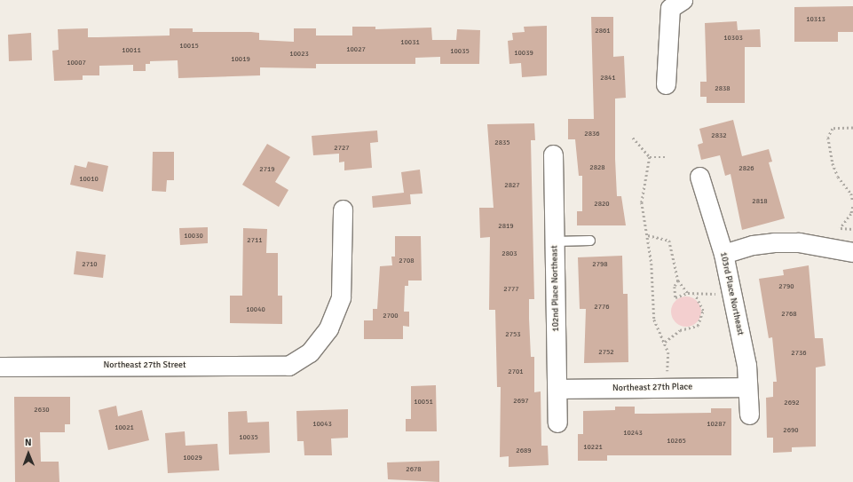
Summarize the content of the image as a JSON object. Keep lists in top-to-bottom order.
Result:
{
  "streets": {
    "street": [
      "102nd Place Northeast",
      "103rd Place Northeast",
      "Northeast 27th Street",
      "Northeast 27th Place"
    ]
  },
  "crossings": [
    ["102nd Place Northeast", "Northeast 27th Place"],
    ["103rd Place Northeast", "Northeast 27th Place"]
  ],
  "house_numbers": [
    "10313",
    "2861",
    "10303",
    "10031",
    "10015",
    "10027",
    "10011",
    "10035",
    "10039",
    "10023",
    "10019",
    "10007",
    "2841",
    "2838",
    "2836",
    "2832",
    "2835",
    "2727",
    "2828",
    "2826",
    "2719",
    "10010",
    "2827",
    "2818",
    "2820",
    "2819",
    "10030",
    "2711",
    "2803",
    "2708",
    "2710",
    "2798",
    "2790",
    "2777",
    "2776",
    "10040",
    "2768",
    "2700",
    "2753",
    "2752",
    "2736",
    "2701",
    "2697",
    "10051",
    "2692",
    "2630",
    "10043",
    "10287",
    "10021",
    "2690",
    "10243",
    "10035",
    "10265",
    "10221",
    "2689",
    "10029",
    "2678"
  ],
  "north": "top"
}
